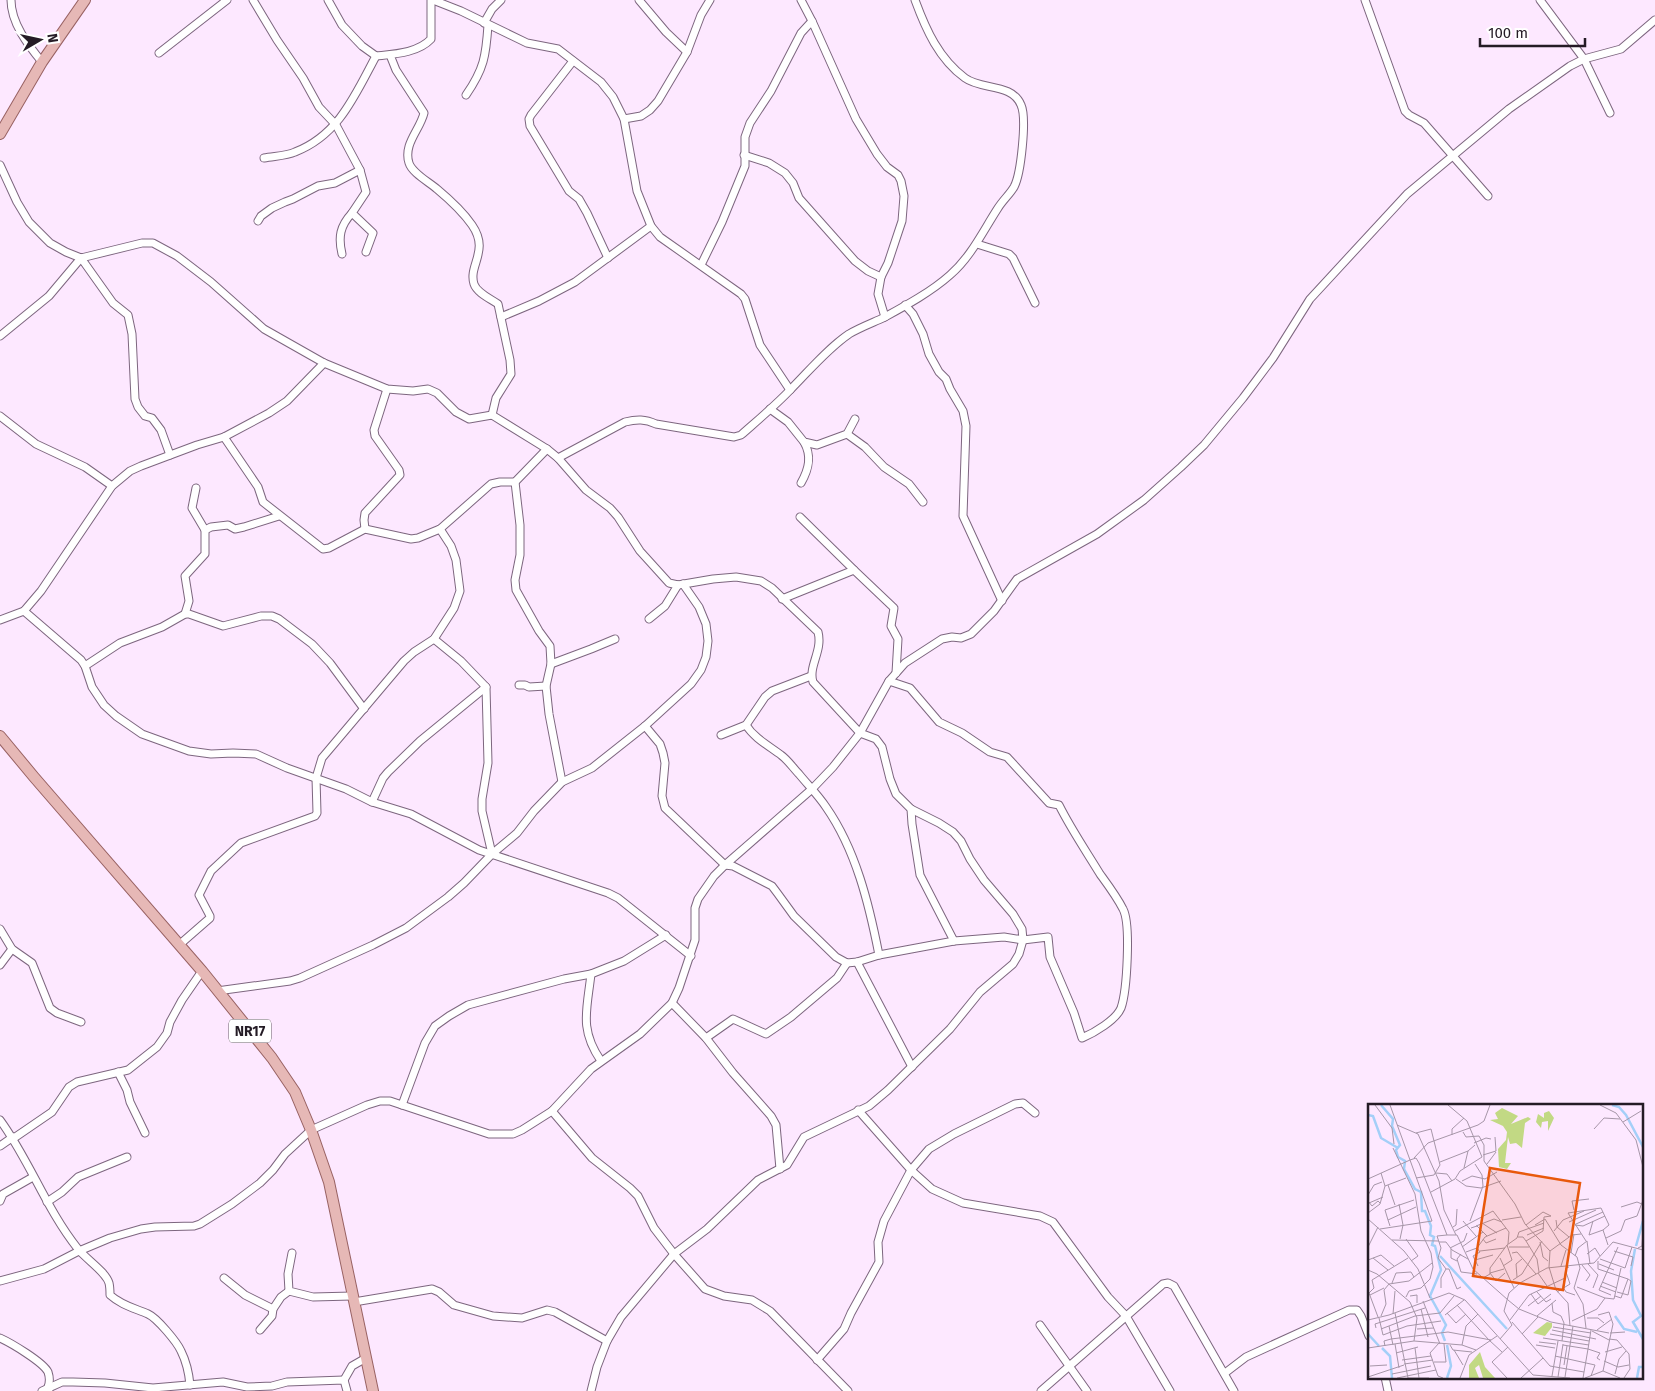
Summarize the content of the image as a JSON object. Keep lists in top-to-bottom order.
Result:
{
  "streets": {
    "main road": ["NR17"]
  },
  "scale_bar": "100 m",
  "north": "right"
}
